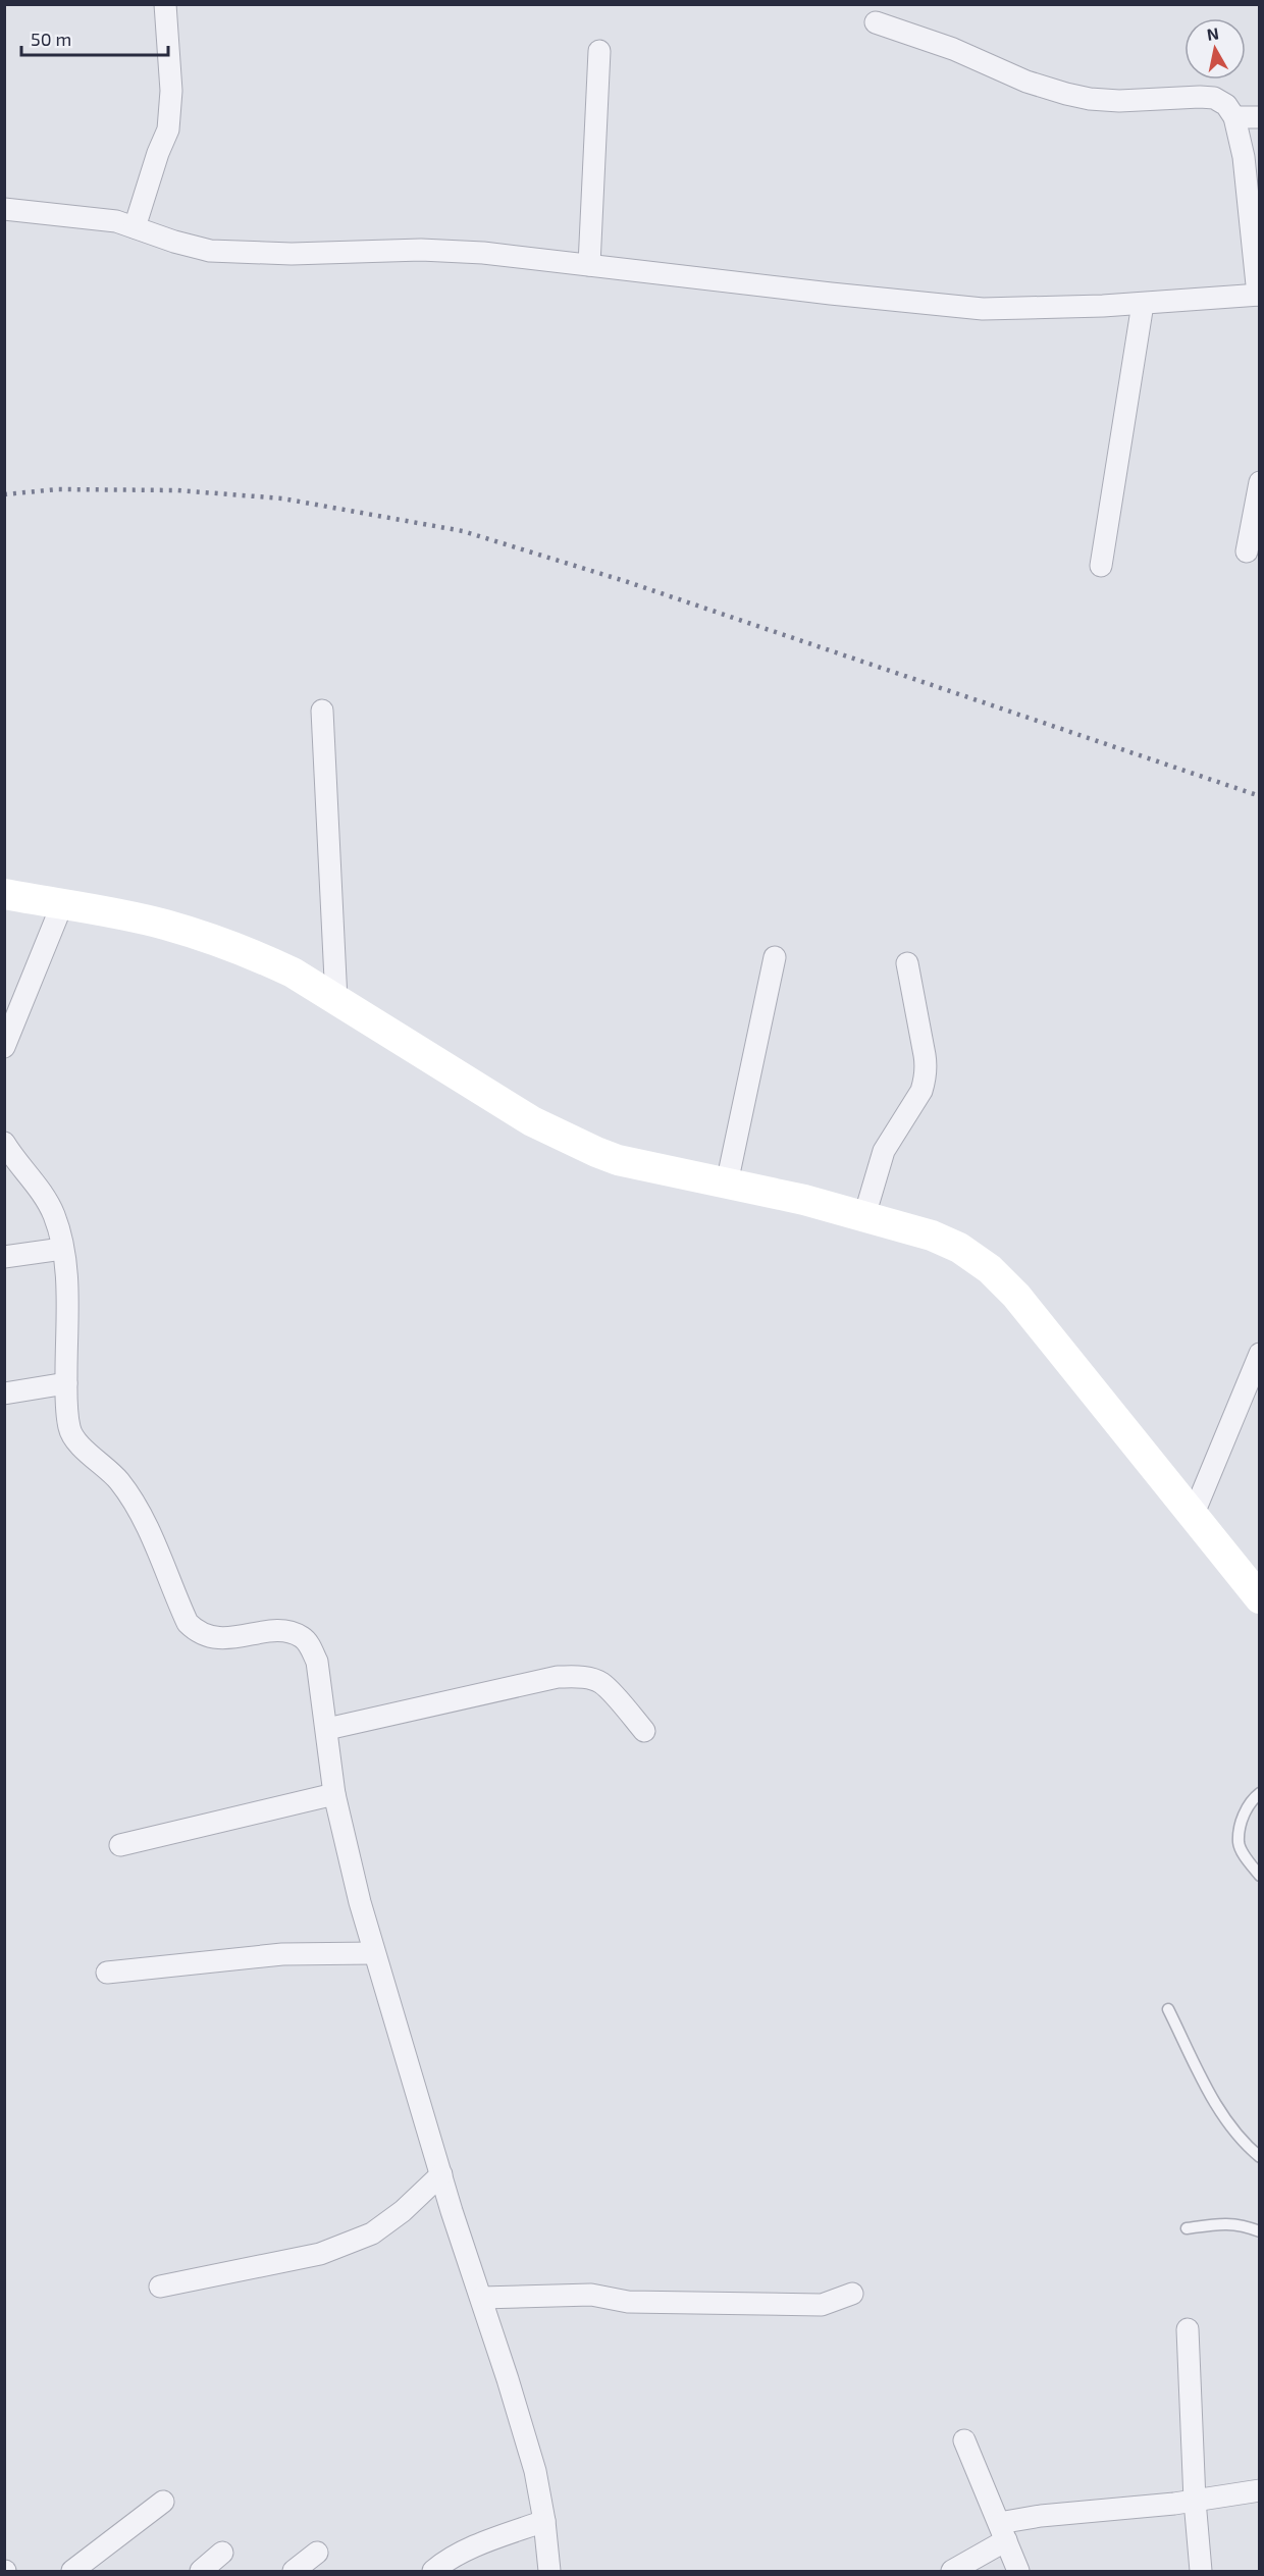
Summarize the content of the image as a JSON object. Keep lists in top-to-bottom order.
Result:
{
  "scale_bar": "50 m",
  "north": "top"
}
